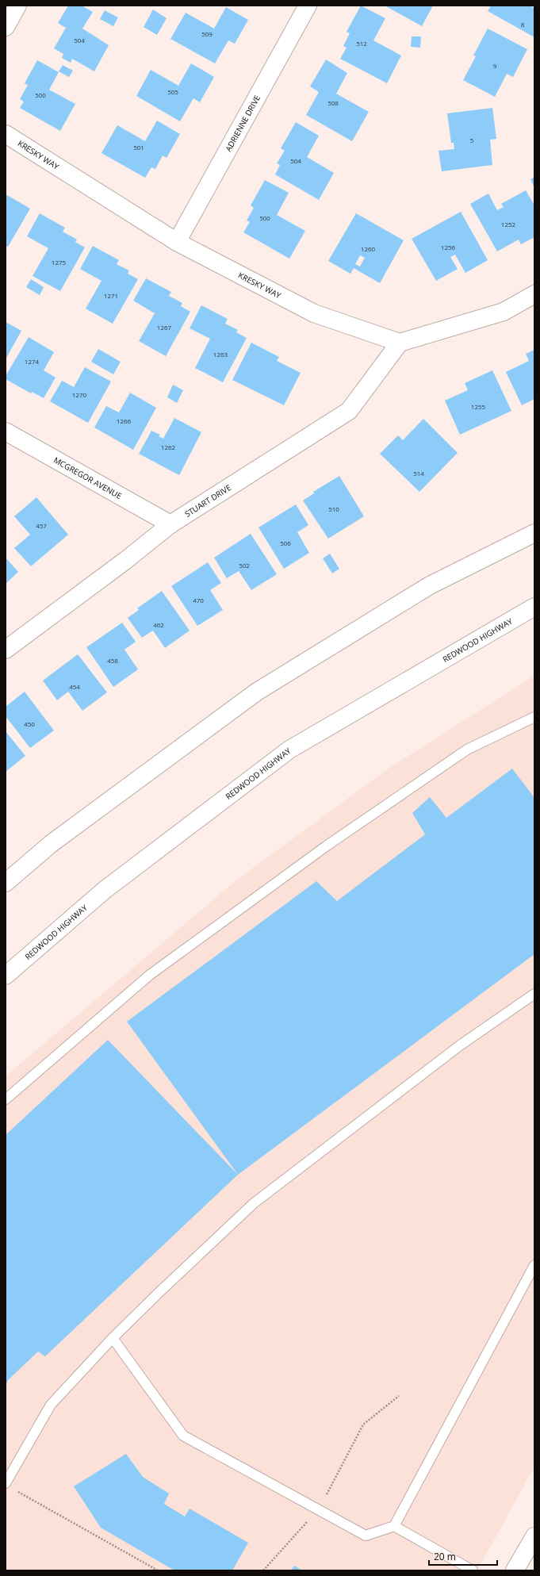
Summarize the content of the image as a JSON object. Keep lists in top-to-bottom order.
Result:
{
  "streets": {
    "main road": [
      "ADRIENNE DRIVE",
      "KRESKY WAY",
      "MCGREGOR AVENUE",
      "STUART DRIVE",
      "REDWOOD HIGHWAY"
    ]
  },
  "crossings": [
    ["ADRIENNE DRIVE", "KRESKY WAY"],
    ["KRESKY WAY", "STUART DRIVE"],
    ["MCGREGOR AVENUE", "STUART DRIVE"]
  ],
  "house_numbers": [
    "8",
    "509",
    "504",
    "512",
    "9",
    "505",
    "500",
    "508",
    "5",
    "501",
    "504",
    "500",
    "1252",
    "1256",
    "1260",
    "1275",
    "1271",
    "1267",
    "1263",
    "1274",
    "1270",
    "1255",
    "1266",
    "1262",
    "514",
    "510",
    "457",
    "506",
    "502",
    "470",
    "462",
    "458",
    "454",
    "450"
  ],
  "scale_bar": "20 m"
}
